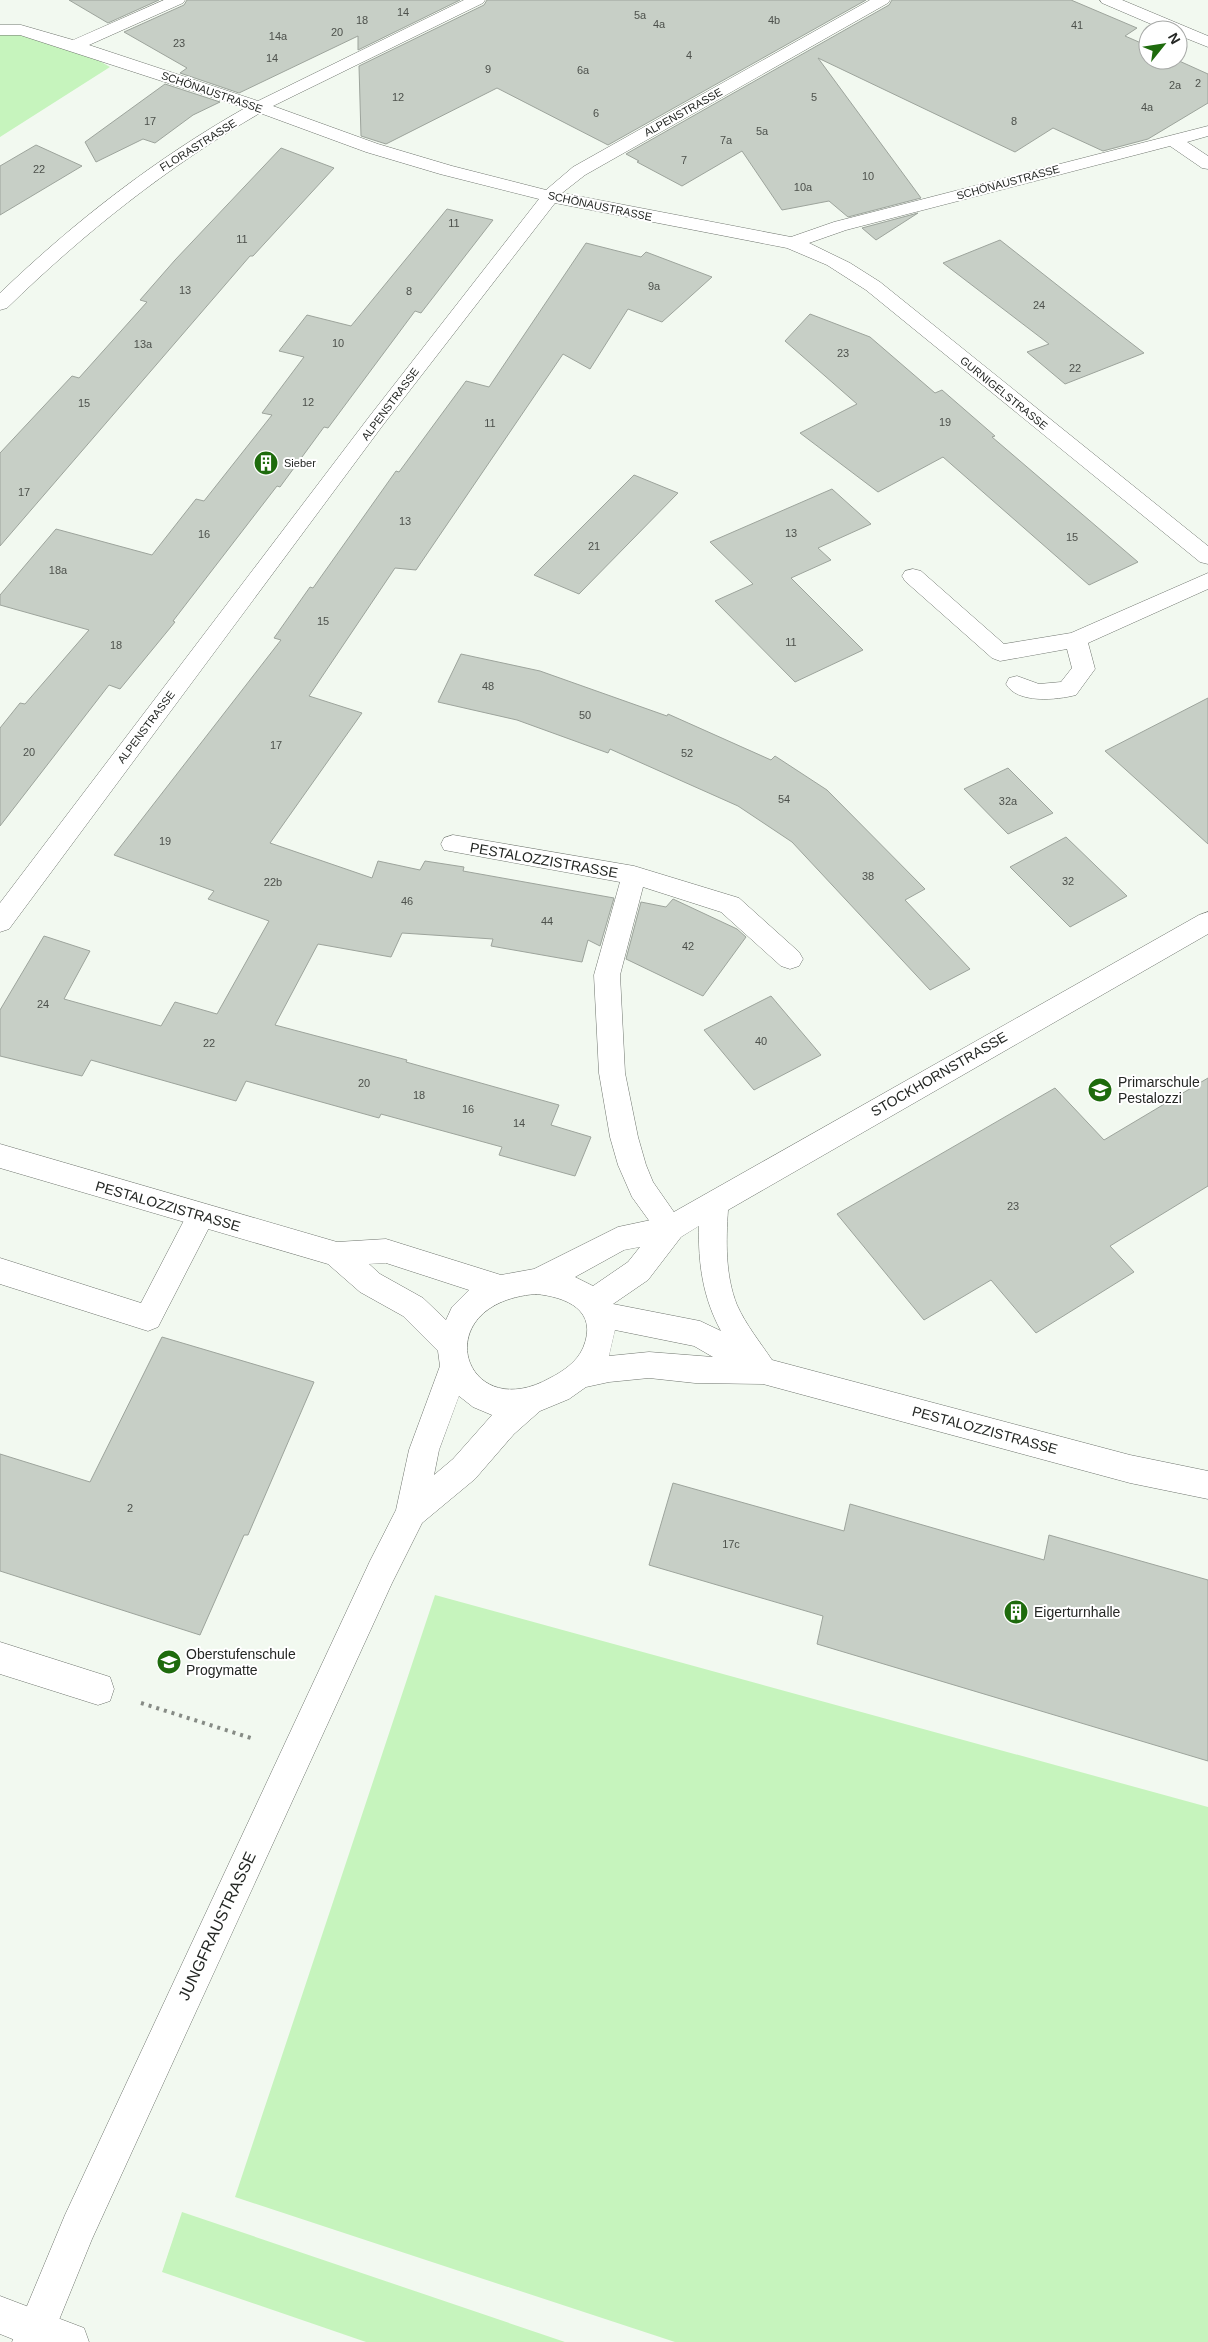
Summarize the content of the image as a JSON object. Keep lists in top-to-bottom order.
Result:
{
  "streets": {
    "street": [
      "SCHÖNAUSTRASSE",
      "ALPENSTRASSE",
      "FLORASTRASSE",
      "GURNIGELSTRASSE",
      "PESTALOZZISTRASSE",
      "STOCKHORNSTRASSE",
      "JUNGFRAUSTRASSE"
    ]
  },
  "crossings": [
    ["SCHÖNAUSTRASSE", "ALPENSTRASSE"],
    ["SCHÖNAUSTRASSE", "FLORASTRASSE"],
    ["SCHÖNAUSTRASSE", "GURNIGELSTRASSE"],
    ["PESTALOZZISTRASSE", "STOCKHORNSTRASSE"],
    ["PESTALOZZISTRASSE", "JUNGFRAUSTRASSE"],
    ["STOCKHORNSTRASSE", "JUNGFRAUSTRASSE"]
  ],
  "places": {
    "building": ["Sieber", "Eigerturnhalle"],
    "school or university": ["Primarschule Pestalozzi", "Oberstufenschule Progymatte"]
  },
  "house_numbers": [
    "14",
    "5a",
    "18",
    "4b",
    "4a",
    "41",
    "20",
    "14a",
    "23",
    "4",
    "14",
    "9",
    "6a",
    "2",
    "2a",
    "12",
    "5",
    "4a",
    "6",
    "17",
    "8",
    "5a",
    "7a",
    "7",
    "22",
    "10",
    "10a",
    "11",
    "11",
    "9a",
    "13",
    "8",
    "24",
    "10",
    "13a",
    "23",
    "22",
    "12",
    "15",
    "19",
    "11",
    "17",
    "13",
    "13",
    "16",
    "15",
    "21",
    "18a",
    "15",
    "11",
    "18",
    "48",
    "50",
    "17",
    "20",
    "52",
    "54",
    "32a",
    "19",
    "38",
    "32",
    "22b",
    "46",
    "44",
    "42",
    "24",
    "40",
    "22",
    "20",
    "18",
    "16",
    "14",
    "23",
    "2",
    "17c"
  ],
  "north": "top right"
}
